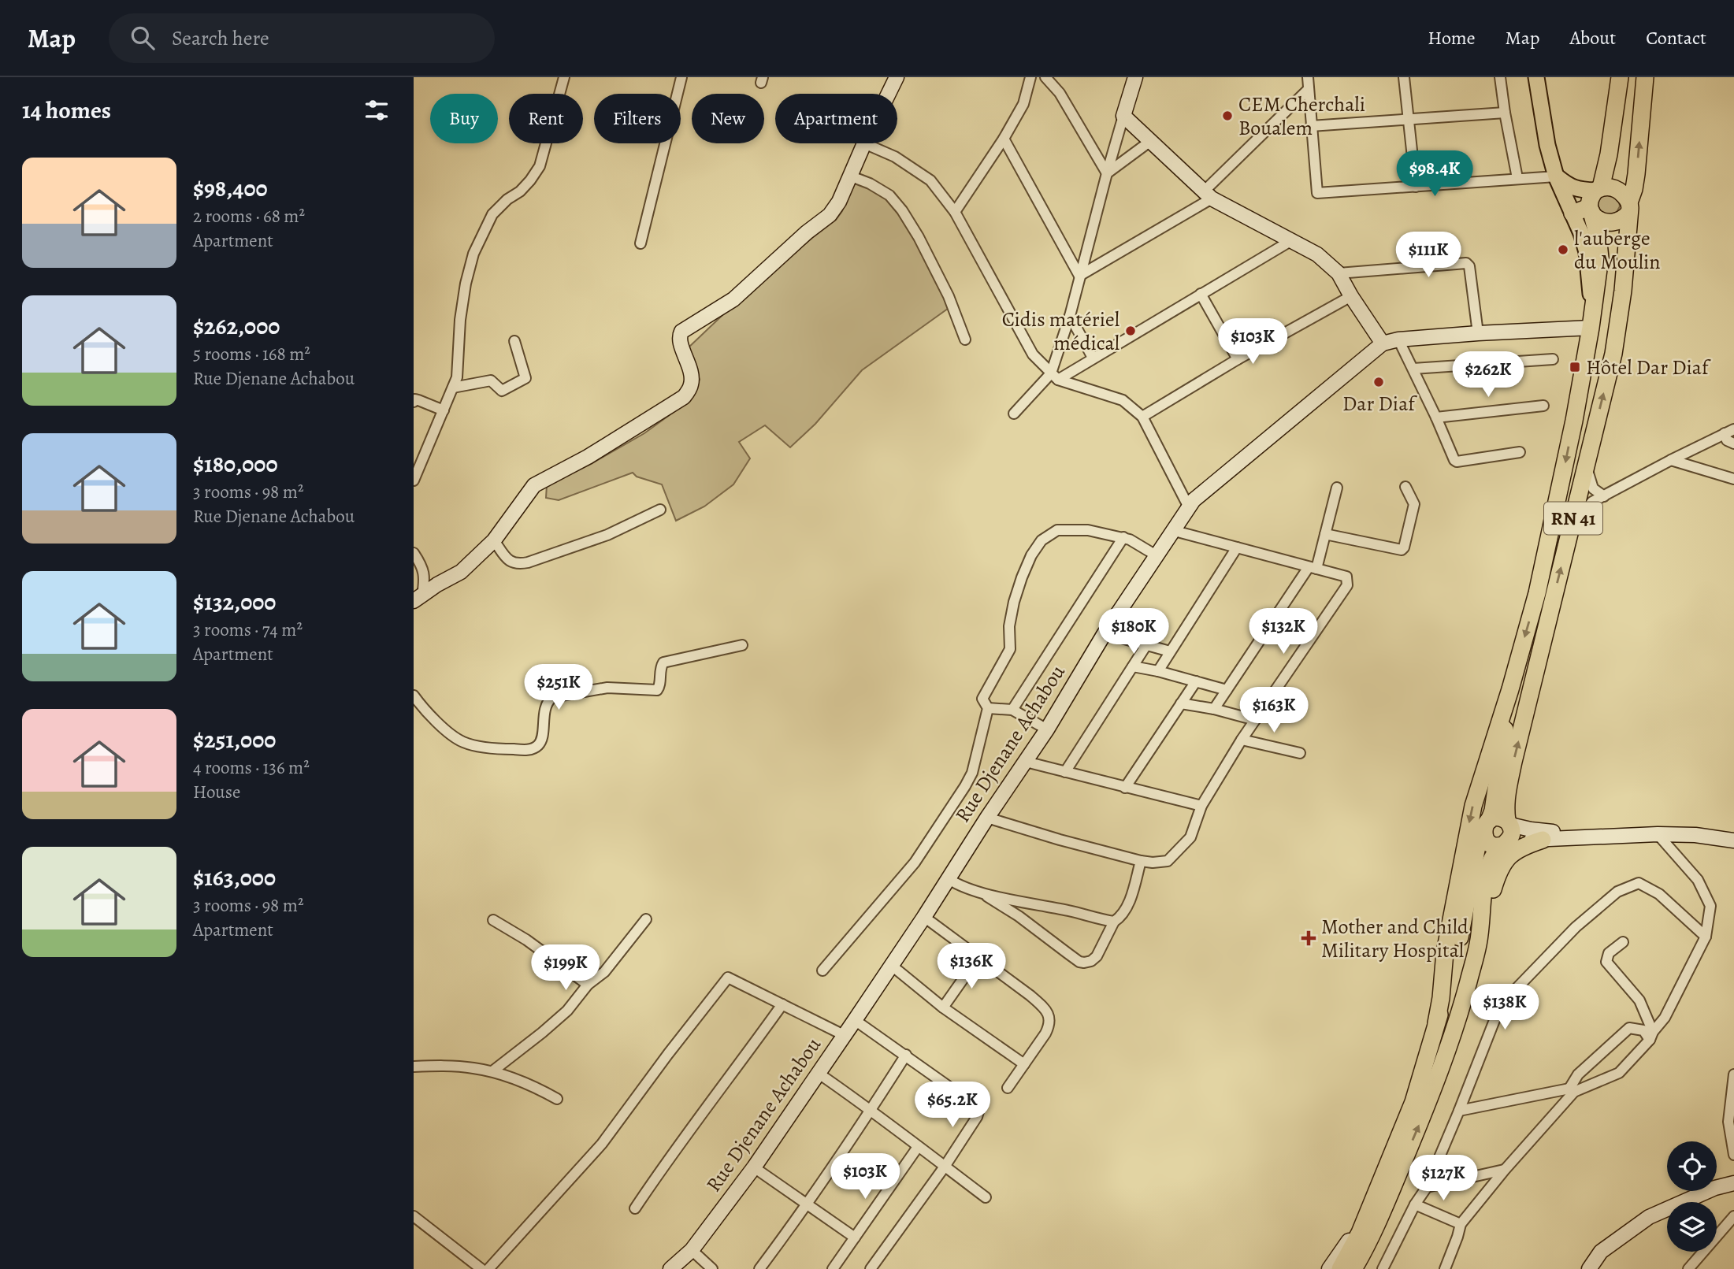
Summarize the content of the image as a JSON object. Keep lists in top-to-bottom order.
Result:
{
  "streets": {
    "highway": ["RN 41"],
    "main road": ["Rue Djenane Achabou"]
  },
  "crossings": [
    ["RN 41", "Rue Djenane Achabou"]
  ],
  "places": {
    "other": [
      "CEM Cherchali Boualem",
      "l'auberge du Moulin",
      "Cidis matériel médical",
      "Dar Diaf"
    ],
    "transit": ["Hôtel Dar Diaf"],
    "health": ["Mother and Child Military Hospital"]
  },
  "page": {
    "header": "Map",
    "search": "Search here",
    "nav": [
      "Home",
      "Map",
      "About",
      "Contact"
    ],
    "heading": "14 homes",
    "chip": [
      "Buy",
      "Rent",
      "Filters",
      "New",
      "Apartment"
    ],
    "list": [
      {
        "name": "$98,400",
        "note": "2 rooms · 68 m² · Apartment"
      },
      {
        "name": "$262,000",
        "note": "5 rooms · 168 m² · Rue Djenane Achabou"
      },
      {
        "name": "$180,000",
        "note": "3 rooms · 98 m² · Rue Djenane Achabou"
      },
      {
        "name": "$132,000",
        "note": "3 rooms · 74 m² · Apartment"
      },
      {
        "name": "$251,000",
        "note": "4 rooms · 136 m² · House"
      },
      {
        "name": "$163,000",
        "note": "3 rooms · 98 m² · Apartment"
      }
    ],
    "price": [
      "$98.4K",
      "$111K",
      "$103K",
      "$262K",
      "$180K",
      "$132K",
      "$251K",
      "$163K",
      "$136K",
      "$199K",
      "$138K",
      "$65.2K",
      "$103K",
      "$127K"
    ]
  }
}
